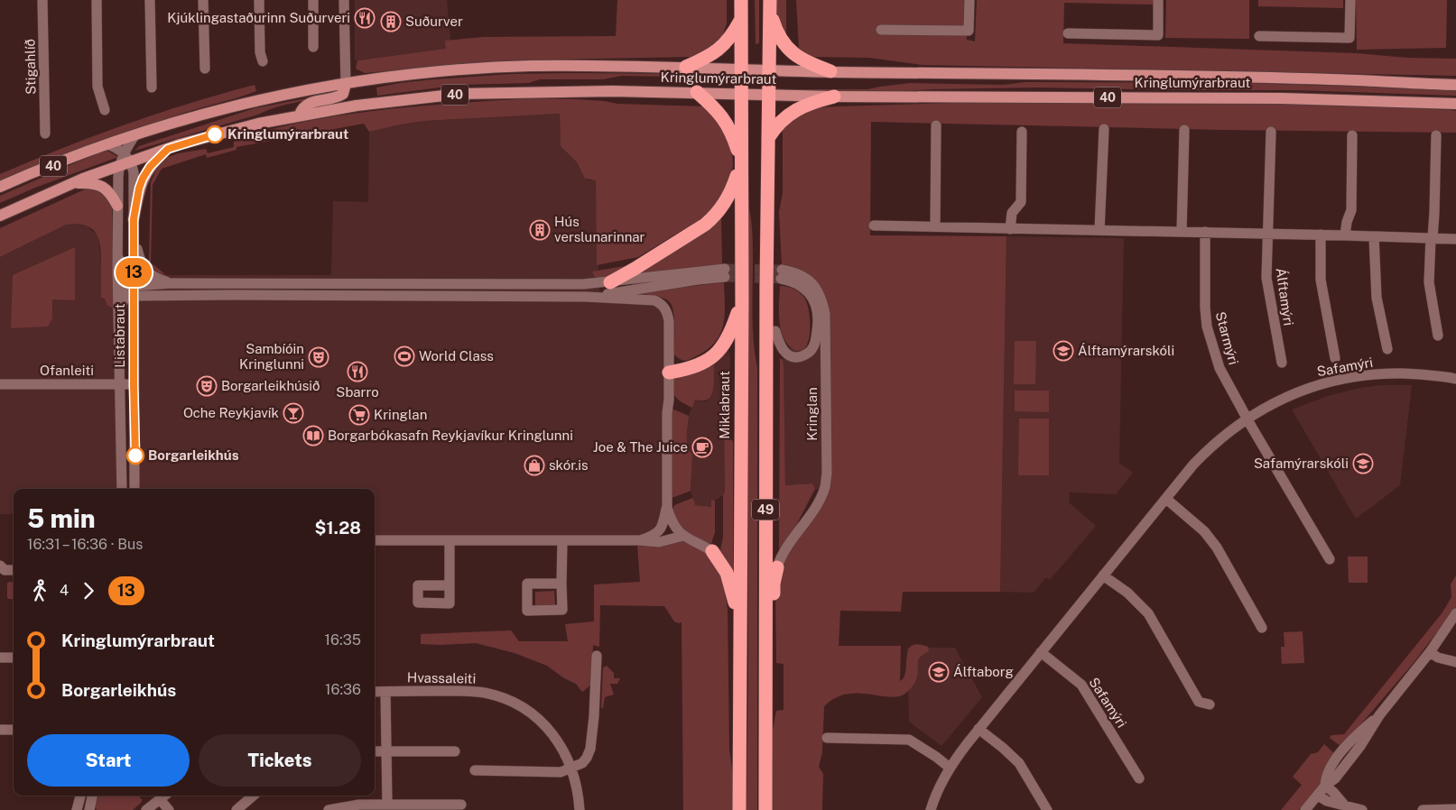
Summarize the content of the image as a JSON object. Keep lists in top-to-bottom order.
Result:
{
  "streets": {
    "highway": ["Miklabraut", "49"],
    "main road": ["Kringlumýrarbraut", "40"],
    "street": [
      "Stigahlíð",
      "Álftamýri",
      "Listabraut",
      "Starmýri",
      "Safamýri",
      "Ofanleiti",
      "Kringlan",
      "Hvassaleiti"
    ]
  },
  "crossings": [
    ["Kringlumýrarbraut", "Listabraut"],
    ["Kringlumýrarbraut", "Miklabraut"],
    ["Kringlumýrarbraut", "49"],
    ["Listabraut", "Ofanleiti"],
    ["Starmýri", "Safamýri"]
  ],
  "places": {
    "restaurant": ["Kjúklingastaðurinn Suðurveri", "Sbarro"],
    "building": ["Suðurver", "Hús verslunarinnar"],
    "other": ["Kringlumýrarbraut", "Borgarleikhús"],
    "school or university": ["Álftamýrarskóli", "Safamýrarskóli", "Álftaborg"],
    "sports": ["World Class"],
    "theatre": ["Sambíóin Kringlunni", "Borgarleikhúsið"],
    "bar": ["Oche Reykjavík"],
    "supermarket": ["Kringlan"],
    "library": ["Borgarbókasafn Reykjavíkur Kringlunni"],
    "cafe": ["Joe & The Juice"],
    "shop": ["skór.is"]
  },
  "lines": ["bus line 13"],
  "page": {
    "on_map": "13",
    "heading": ["5 min", "16:31 – 16:36 · Bus", "$1.28"],
    "legs": ["4", "13"],
    "list": [
      {
        "name": "Kringlumýrarbraut",
        "value": "16:35"
      },
      {
        "name": "Borgarleikhús",
        "value": "16:36"
      }
    ],
    "buttons": ["Start", "Tickets"]
  }
}
